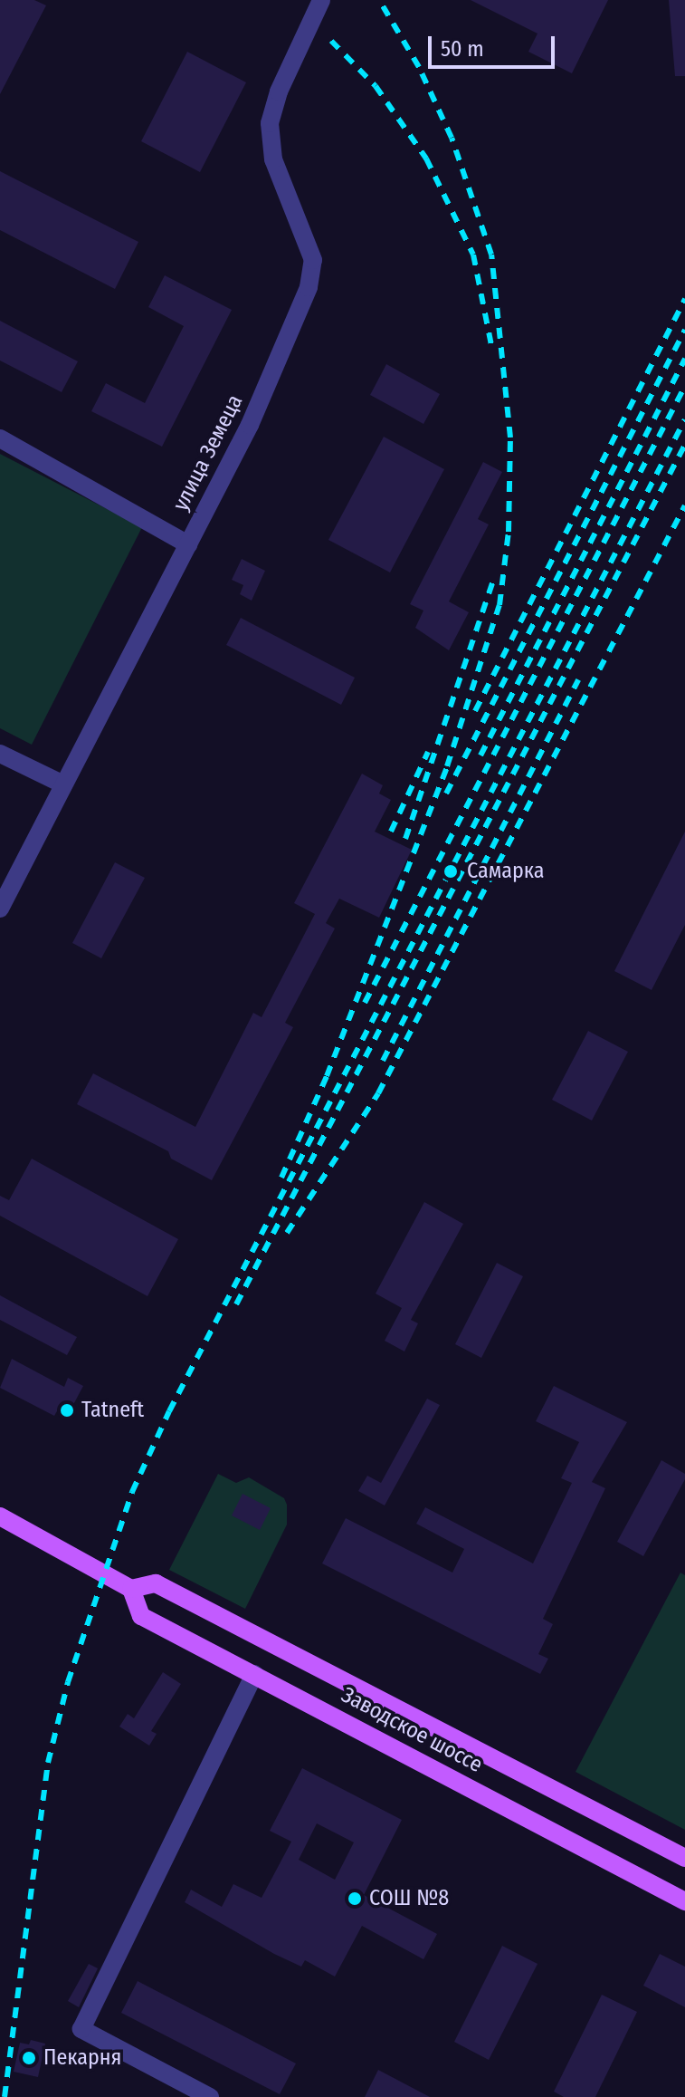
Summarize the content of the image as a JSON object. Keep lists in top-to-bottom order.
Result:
{
  "streets": {
    "main road": ["Заводское шоссе"],
    "street": ["улица Земеца"]
  },
  "places": [
    "Самарка",
    "Tatneft",
    "СОШ №8",
    "Пекарня"
  ],
  "scale_bar": "50 m"
}
